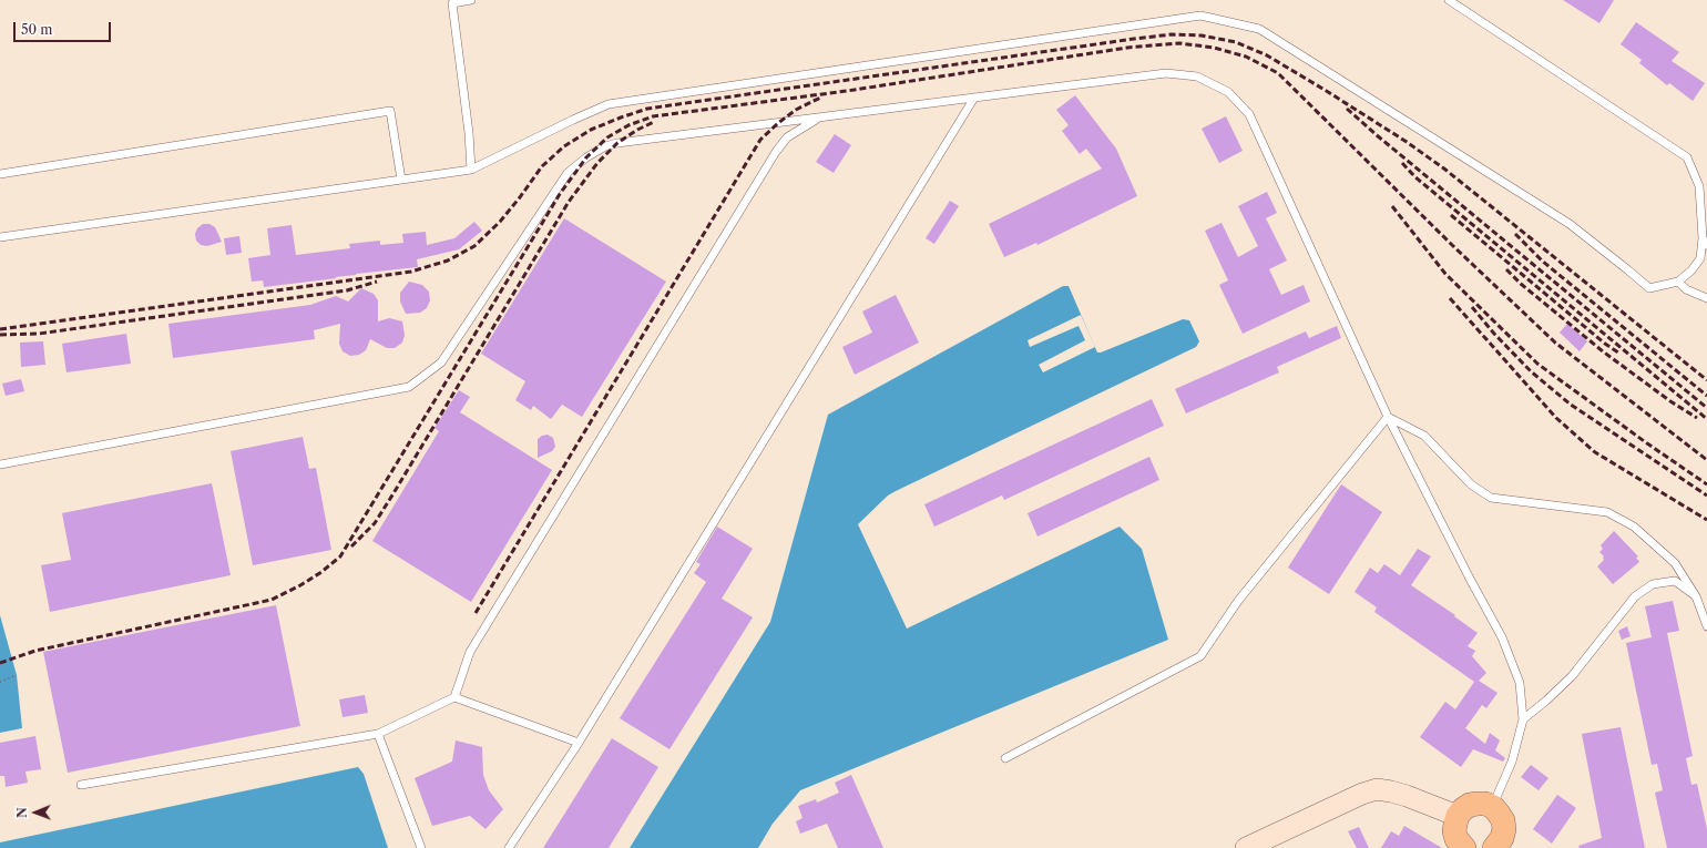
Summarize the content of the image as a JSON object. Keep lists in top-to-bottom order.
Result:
{
  "scale_bar": "50 m",
  "north": "left"
}
